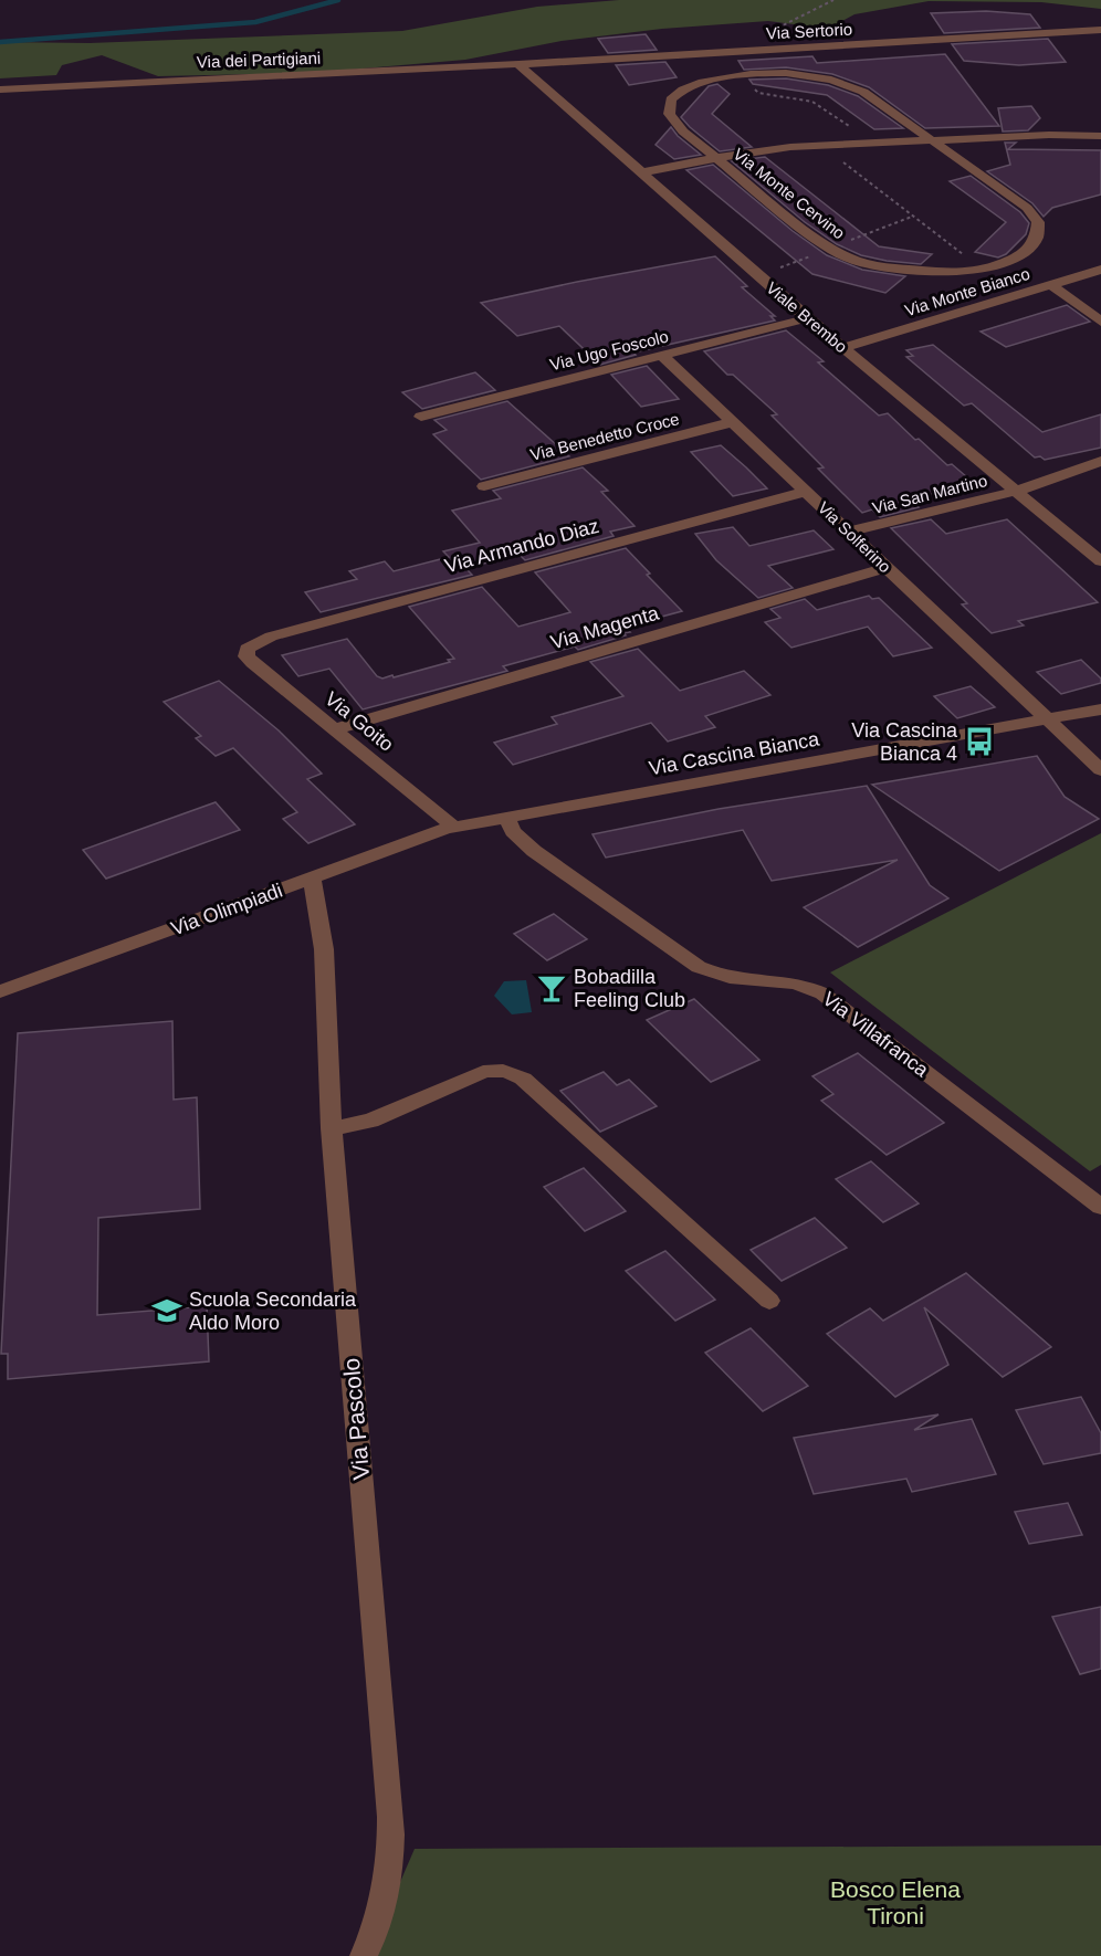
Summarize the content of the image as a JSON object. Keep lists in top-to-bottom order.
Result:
{
  "streets": {
    "street": [
      "Via Sertorio",
      "Via dei Partigiani",
      "Via Monte Cervino",
      "Via Monte Bianco",
      "Viale Brembo",
      "Via Ugo Foscolo",
      "Via Benedetto Croce",
      "Via San Martino",
      "Via Solferino",
      "Via Armando Diaz",
      "Via Magenta",
      "Via Goito",
      "Via Cascina Bianca",
      "Via Olimpiadi",
      "Via Villafranca",
      "Via Pascolo"
    ]
  },
  "crossings": [
    ["Via Sertorio", "Via dei Partigiani"],
    ["Via Sertorio", "Viale Brembo"],
    ["Via dei Partigiani", "Viale Brembo"],
    ["Via Monte Cervino", "Viale Brembo"],
    ["Via Monte Bianco", "Viale Brembo"],
    ["Viale Brembo", "Via Ugo Foscolo"],
    ["Viale Brembo", "Via San Martino"],
    ["Via Ugo Foscolo", "Via Solferino"],
    ["Via Benedetto Croce", "Via Solferino"],
    ["Via San Martino", "Via Solferino"],
    ["Via Solferino", "Via Armando Diaz"],
    ["Via Solferino", "Via Magenta"],
    ["Via Solferino", "Via Cascina Bianca"],
    ["Via Armando Diaz", "Via Goito"],
    ["Via Magenta", "Via Goito"],
    ["Via Goito", "Via Cascina Bianca"],
    ["Via Goito", "Via Olimpiadi"],
    ["Via Cascina Bianca", "Via Olimpiadi"],
    ["Via Cascina Bianca", "Via Villafranca"],
    ["Via Olimpiadi", "Via Pascolo"]
  ],
  "parks": ["Bosco Elena Tironi"],
  "places": {
    "bus stop": ["Via Cascina Bianca 4"],
    "bar": ["Bobadilla Feeling Club"],
    "school or university": ["Scuola Secondaria Aldo Moro"]
  }
}
